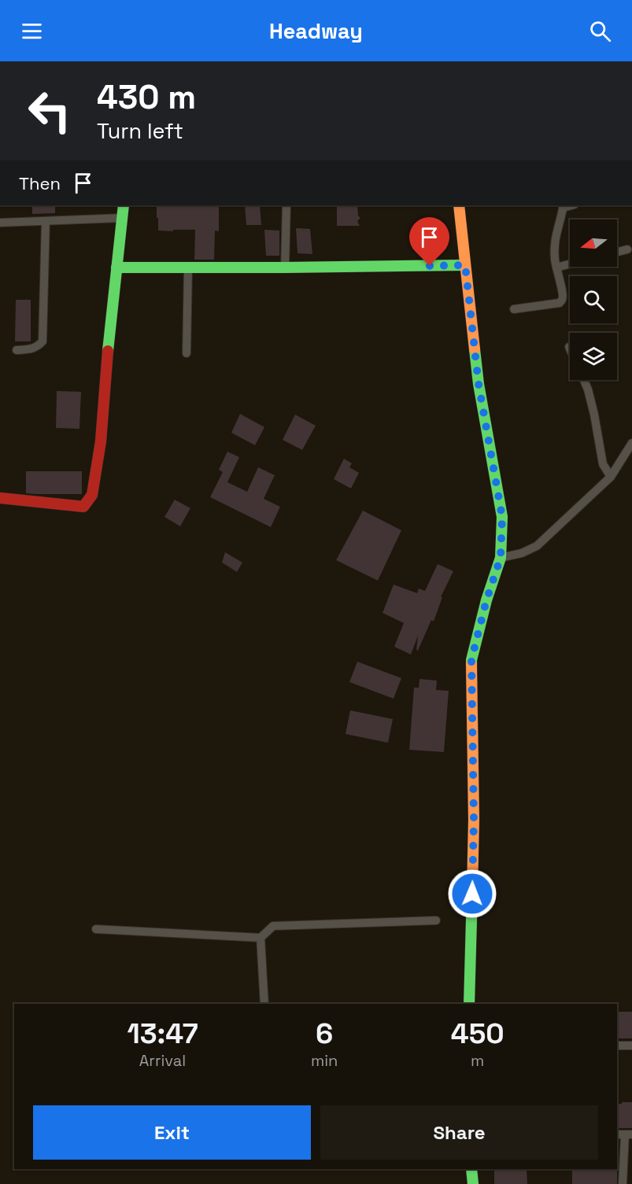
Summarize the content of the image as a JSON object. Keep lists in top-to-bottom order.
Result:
{
  "north": "left",
  "page": {
    "header": "Headway",
    "turn": ["430 m", "Turn left"],
    "then": "Then",
    "eta": [
      "13:47",
      "Arrival",
      "6",
      "min",
      "450",
      "m"
    ],
    "buttons": ["Exit", "Share"]
  }
}
